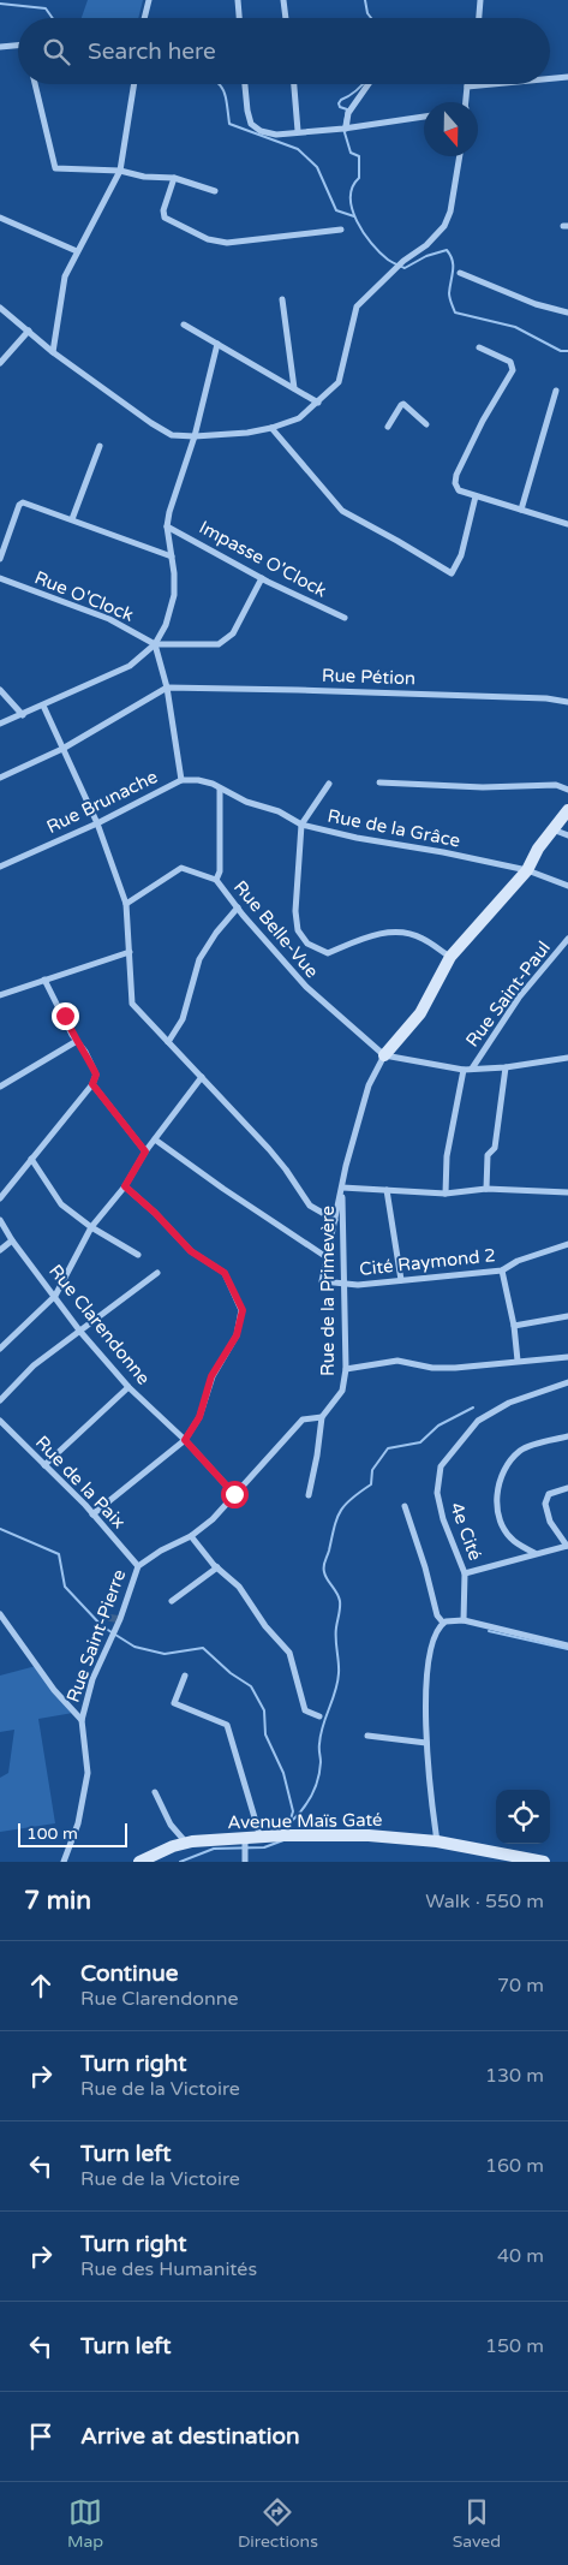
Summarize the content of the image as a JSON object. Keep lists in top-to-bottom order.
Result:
{
  "streets": {
    "street": [
      "Impasse O'Clock",
      "Rue O'Clock",
      "Rue Pétion",
      "Rue Brunache",
      "Rue de la Grâce",
      "Rue Belle-Vue",
      "Rue Saint-Paul",
      "Cité Raymond 2",
      "Rue de la Primevère",
      "Rue Clarendonne",
      "Rue de la Paix",
      "4e Cité",
      "Rue Saint-Pierre",
      "Avenue Maïs Gaté"
    ]
  },
  "crossings": [
    ["Rue Brunache", "Rue de la Grâce"],
    ["Rue Brunache", "Rue Belle-Vue"],
    ["Rue de la Grâce", "Rue Belle-Vue"],
    ["Cité Raymond 2", "Rue de la Primevère"],
    ["Rue de la Primevère", "Rue Saint-Pierre"],
    ["Rue Clarendonne", "Rue Saint-Pierre"],
    ["Rue de la Paix", "Rue Saint-Pierre"]
  ],
  "scale_bar": "100 m",
  "north": "bottom",
  "page": {
    "search": "Search here",
    "scale": "100 m",
    "heading": ["7 min", "Walk · 550 m"],
    "list": [
      ["Continue", "Rue Clarendonne", "70 m"],
      ["Turn right", "Rue de la Victoire", "130 m"],
      ["Turn left", "Rue de la Victoire", "160 m"],
      ["Turn right", "Rue des Humanités", "40 m"],
      ["Turn left", "150 m"],
      "Arrive at destination"
    ],
    "nav": ["Map", "Directions", "Saved"]
  }
}
